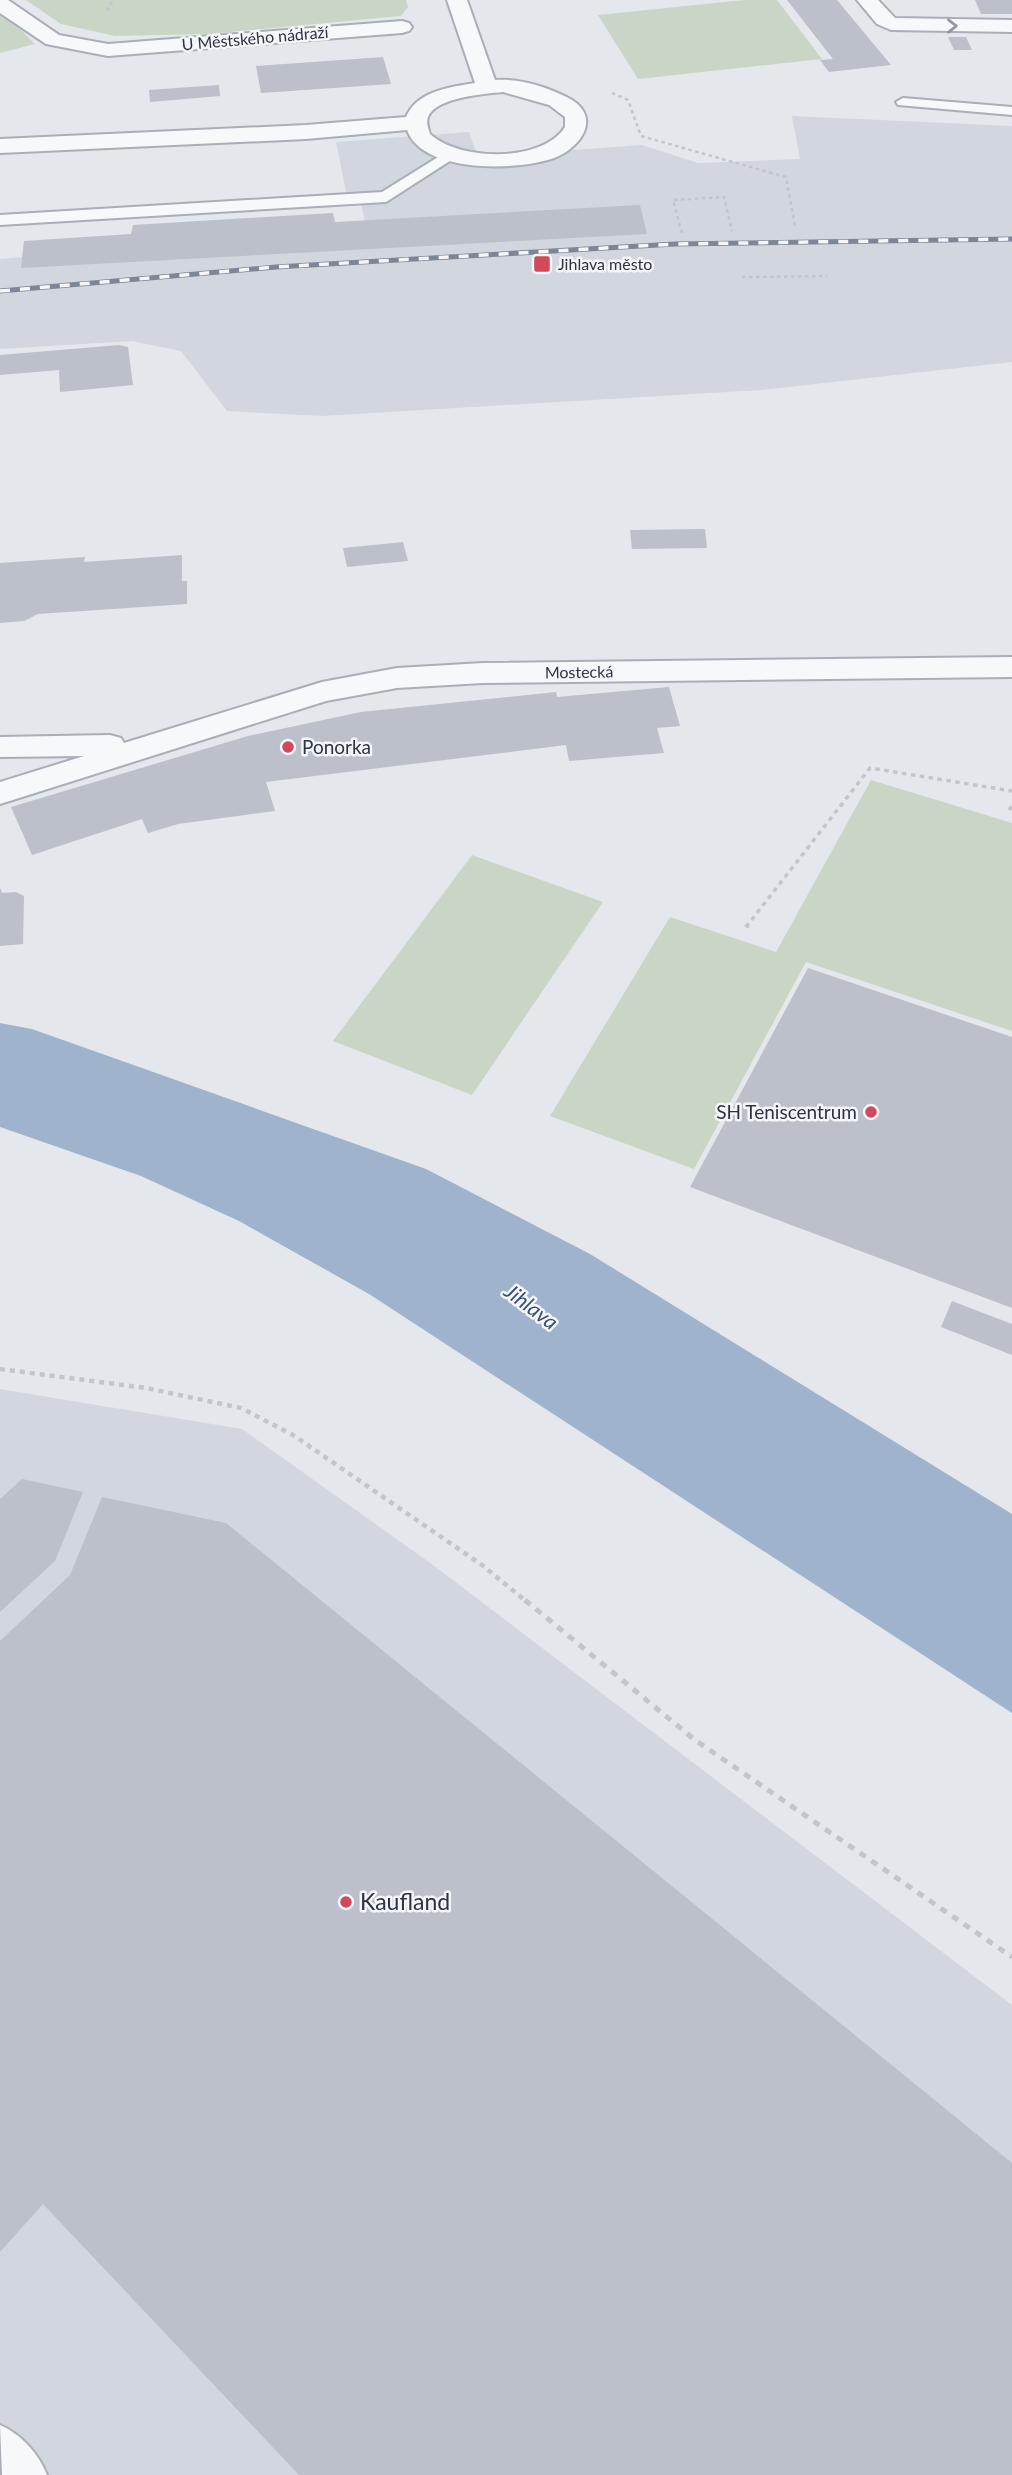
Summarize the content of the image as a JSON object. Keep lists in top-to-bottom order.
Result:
{
  "streets": {
    "street": ["U Městského nádraží", "Mostecká"]
  },
  "water": ["Jihlava"],
  "places": {
    "transit": ["Jihlava město"],
    "other": ["Ponorka", "SH Teniscentrum", "Kaufland"]
  }
}
